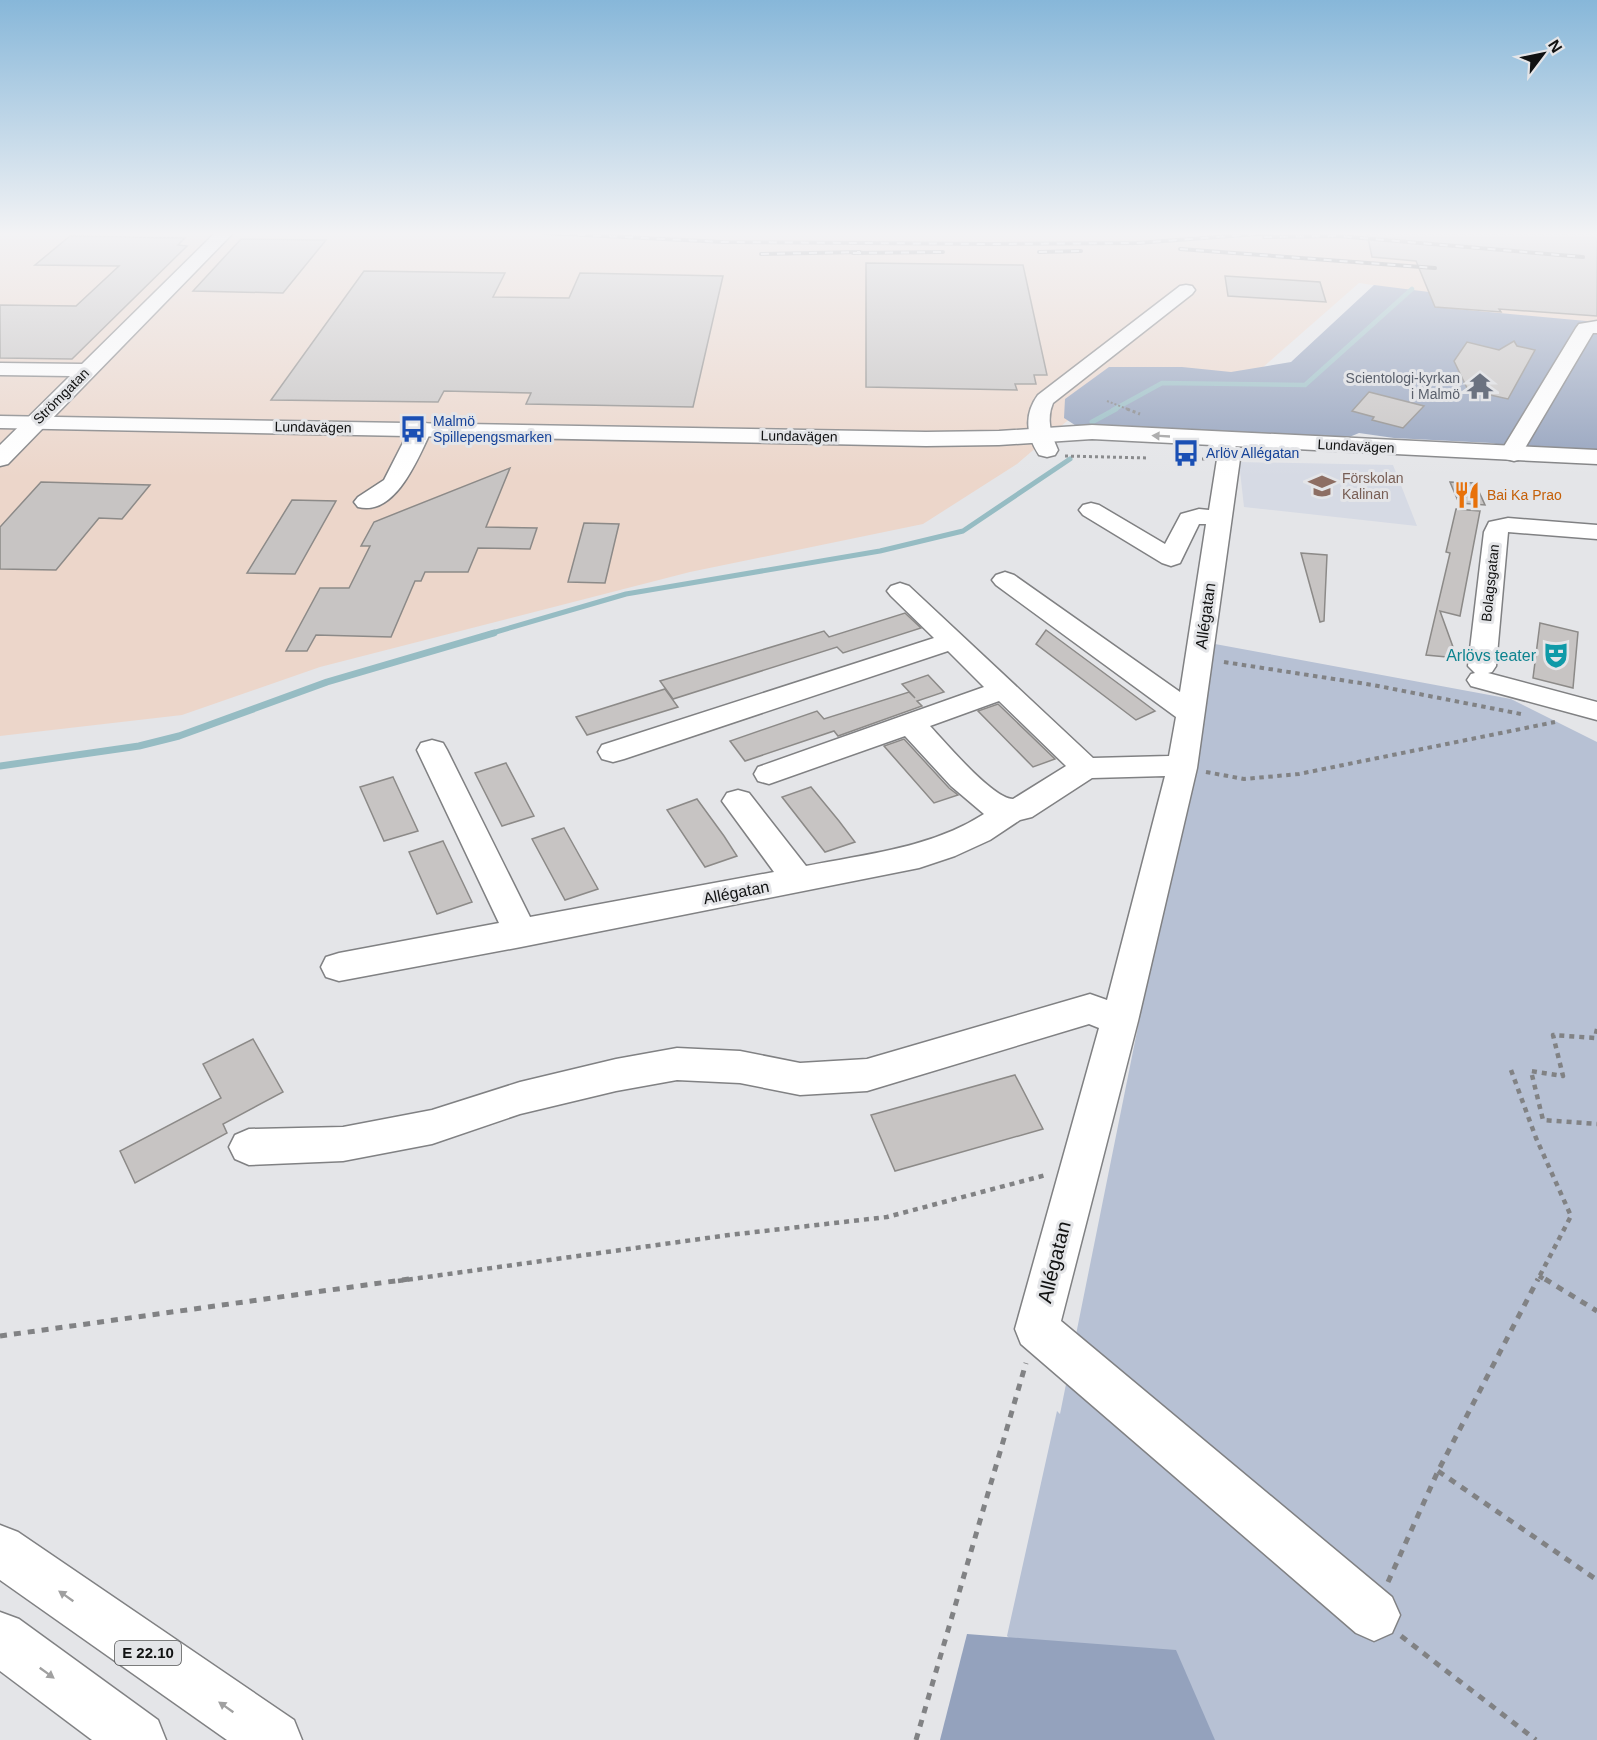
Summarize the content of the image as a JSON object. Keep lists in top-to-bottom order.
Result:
{
  "streets": {
    "main road": [
      "Strömgatan",
      "Lundavägen",
      "Bolagsgatan",
      "Allégatan",
      "E 22.10"
    ]
  },
  "crossings": [
    ["Strömgatan", "Lundavägen"],
    ["Lundavägen", "Allégatan"]
  ],
  "places": {
    "temple": ["Scientologi-kyrkan i Malmö"],
    "bus stop": ["Malmö Spillepengsmarken", "Arlöv Allégatan"],
    "school or university": ["Förskolan Kalinan"],
    "restaurant": ["Bai Ka Prao"],
    "theatre": ["Arlövs teater"]
  },
  "north": "top right"
}
